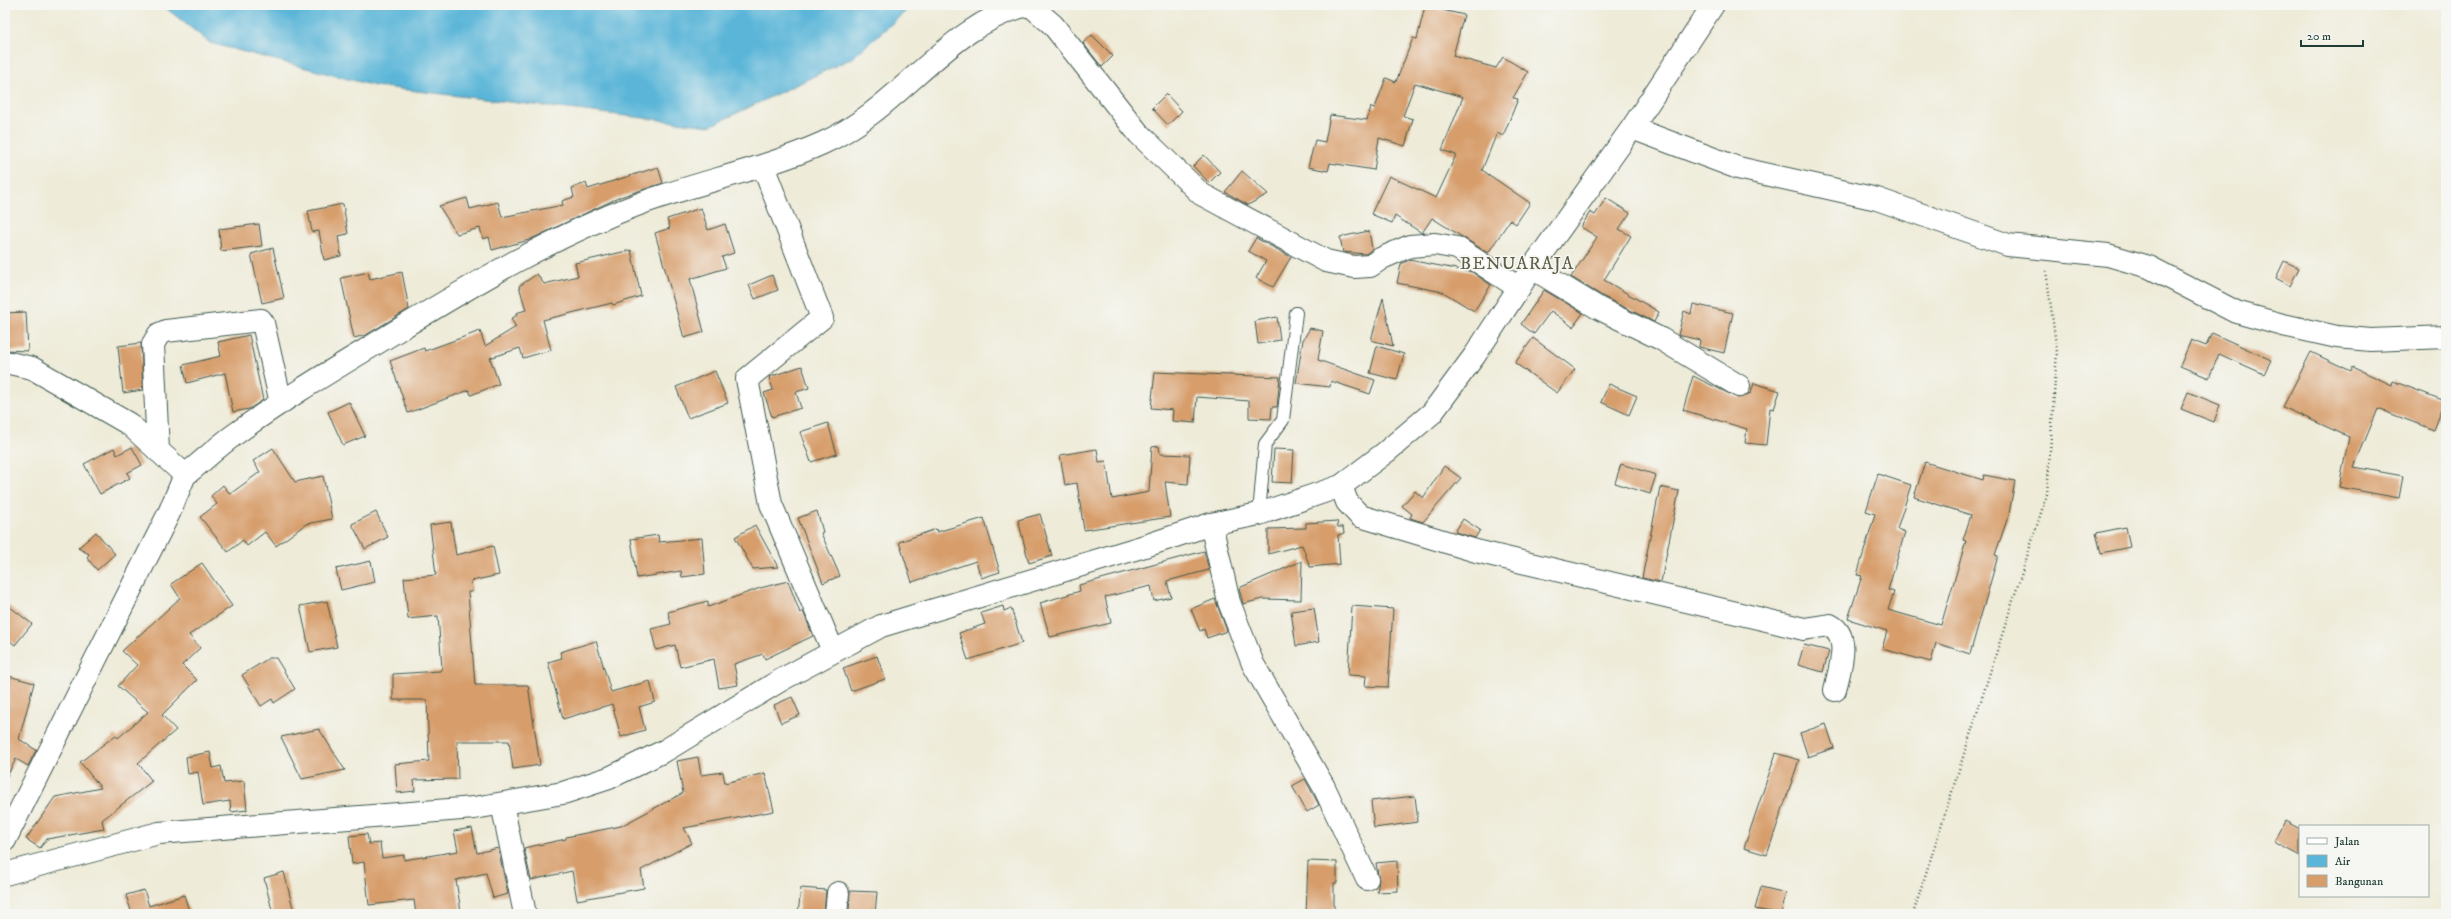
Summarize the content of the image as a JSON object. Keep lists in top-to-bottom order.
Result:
{
  "districts": ["BENUARAJA"],
  "legend": ["Jalan", "Air", "Bangunan"],
  "scale_bar": "20 m"
}
